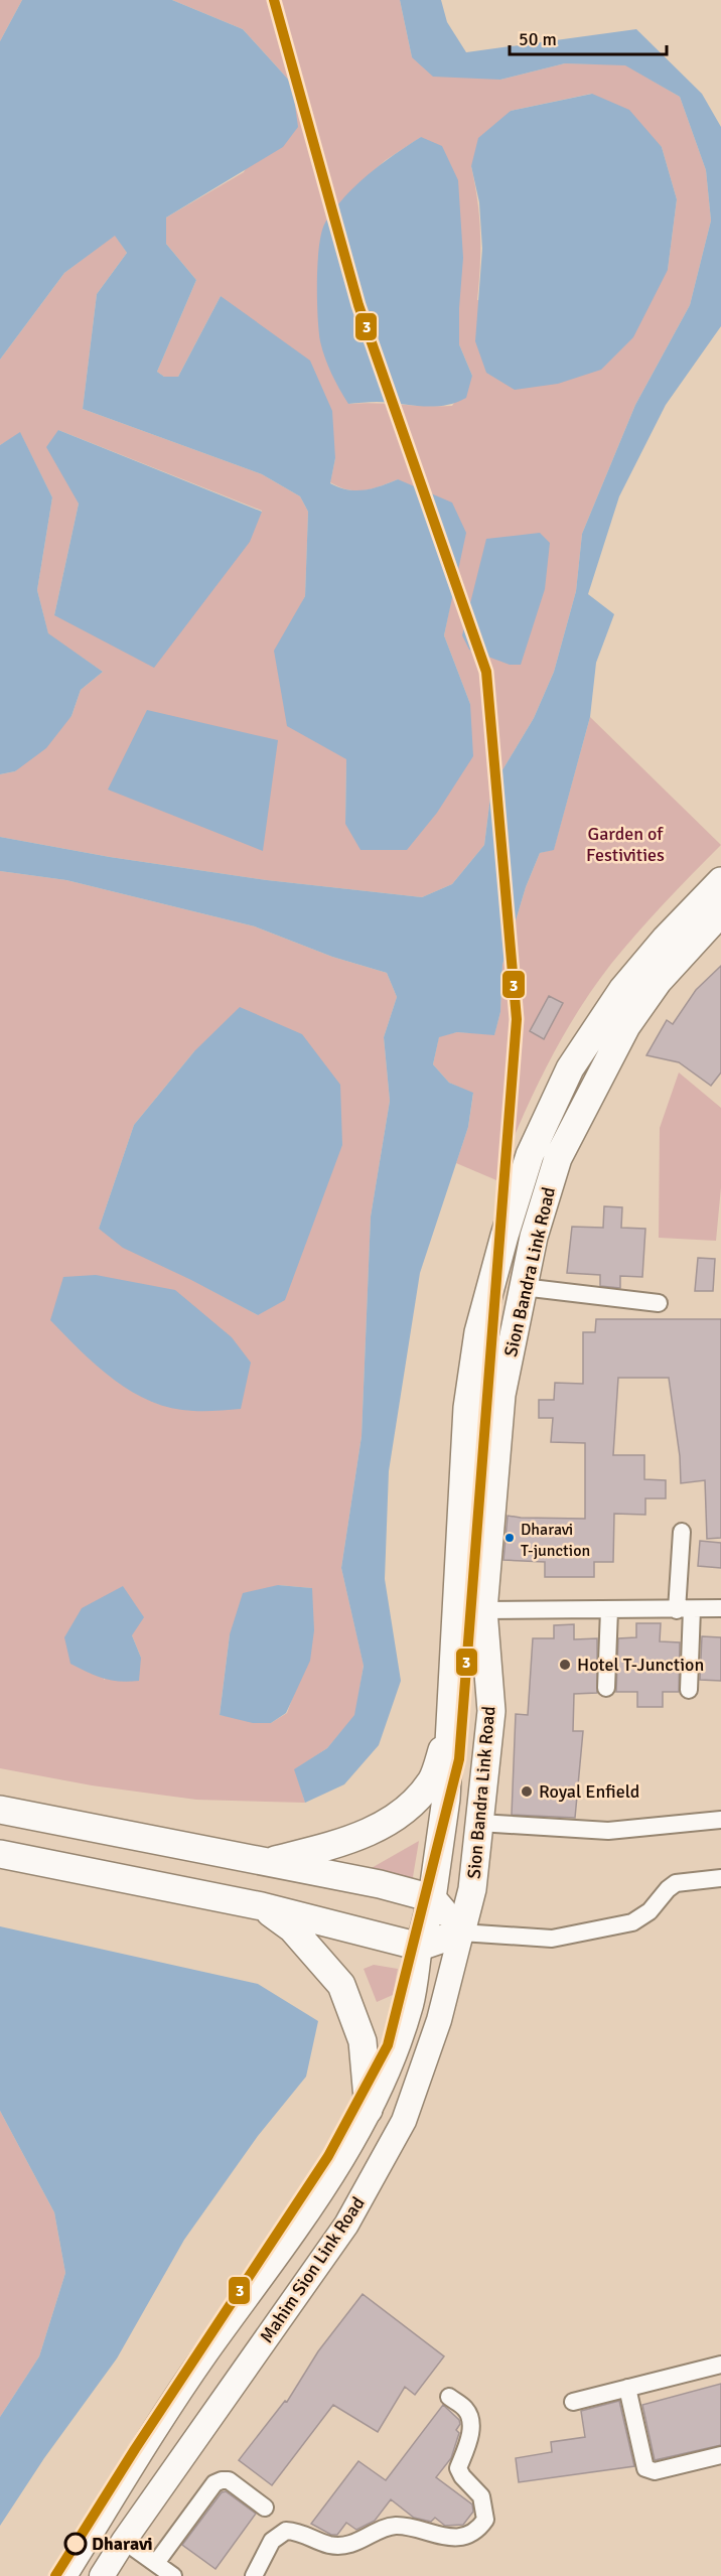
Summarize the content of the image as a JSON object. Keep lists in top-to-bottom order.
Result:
{
  "streets": {
    "main road": ["Sion Bandra Link Road", "Mahim Sion Link Road"]
  },
  "crossings": [
    ["Sion Bandra Link Road", "Mahim Sion Link Road"]
  ],
  "parks": ["Garden of Festivities"],
  "places": [
    "Dharavi T-junction",
    "Hotel T-Junction",
    "Royal Enfield",
    "Dharavi"
  ],
  "lines": ["transit line 3"],
  "scale_bar": "50 m"
}
